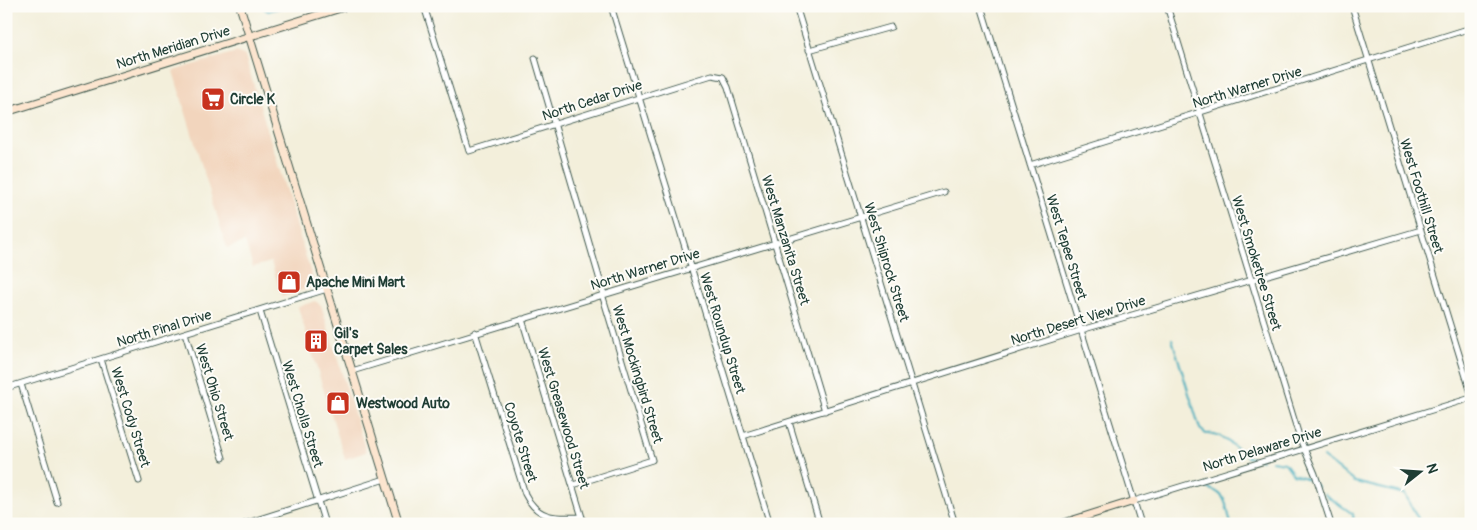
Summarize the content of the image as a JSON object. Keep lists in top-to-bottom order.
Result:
{
  "streets": {
    "main road": ["North Meridian Drive", "North Delaware Drive"],
    "street": [
      "North Warner Drive",
      "North Cedar Drive",
      "West Foothill Street",
      "West Manzanita Street",
      "West Tepee Street",
      "West Shiprock Street",
      "West Smoketree Street",
      "North Desert View Drive",
      "North Pinal Drive",
      "West Roundup Street",
      "West Mockingbird Street",
      "West Ohio Street",
      "West Cholla Street",
      "West Cody Street",
      "West Greasewood Street",
      "Coyote Street"
    ]
  },
  "crossings": [
    ["North Warner Drive", "West Foothill Street"],
    ["North Warner Drive", "West Manzanita Street"],
    ["North Warner Drive", "West Tepee Street"],
    ["North Warner Drive", "West Shiprock Street"],
    ["North Warner Drive", "West Smoketree Street"],
    ["North Warner Drive", "West Roundup Street"],
    ["North Warner Drive", "West Mockingbird Street"],
    ["North Warner Drive", "West Greasewood Street"],
    ["North Warner Drive", "Coyote Street"],
    ["North Cedar Drive", "West Manzanita Street"],
    ["North Cedar Drive", "West Roundup Street"],
    ["North Cedar Drive", "West Mockingbird Street"],
    ["West Foothill Street", "North Desert View Drive"],
    ["West Manzanita Street", "North Desert View Drive"],
    ["West Tepee Street", "North Desert View Drive"],
    ["West Tepee Street", "North Delaware Drive"],
    ["West Shiprock Street", "North Desert View Drive"],
    ["West Smoketree Street", "North Desert View Drive"],
    ["West Smoketree Street", "North Delaware Drive"],
    ["North Desert View Drive", "West Roundup Street"],
    ["North Pinal Drive", "West Ohio Street"],
    ["North Pinal Drive", "West Cholla Street"],
    ["North Pinal Drive", "West Cody Street"],
    ["West Mockingbird Street", "West Greasewood Street"],
    ["West Greasewood Street", "Coyote Street"]
  ],
  "places": {
    "supermarket": ["Circle K"],
    "shop": ["Apache Mini Mart", "Westwood Auto"],
    "building": ["Gil's Carpet Sales"]
  },
  "north": "right"
}
